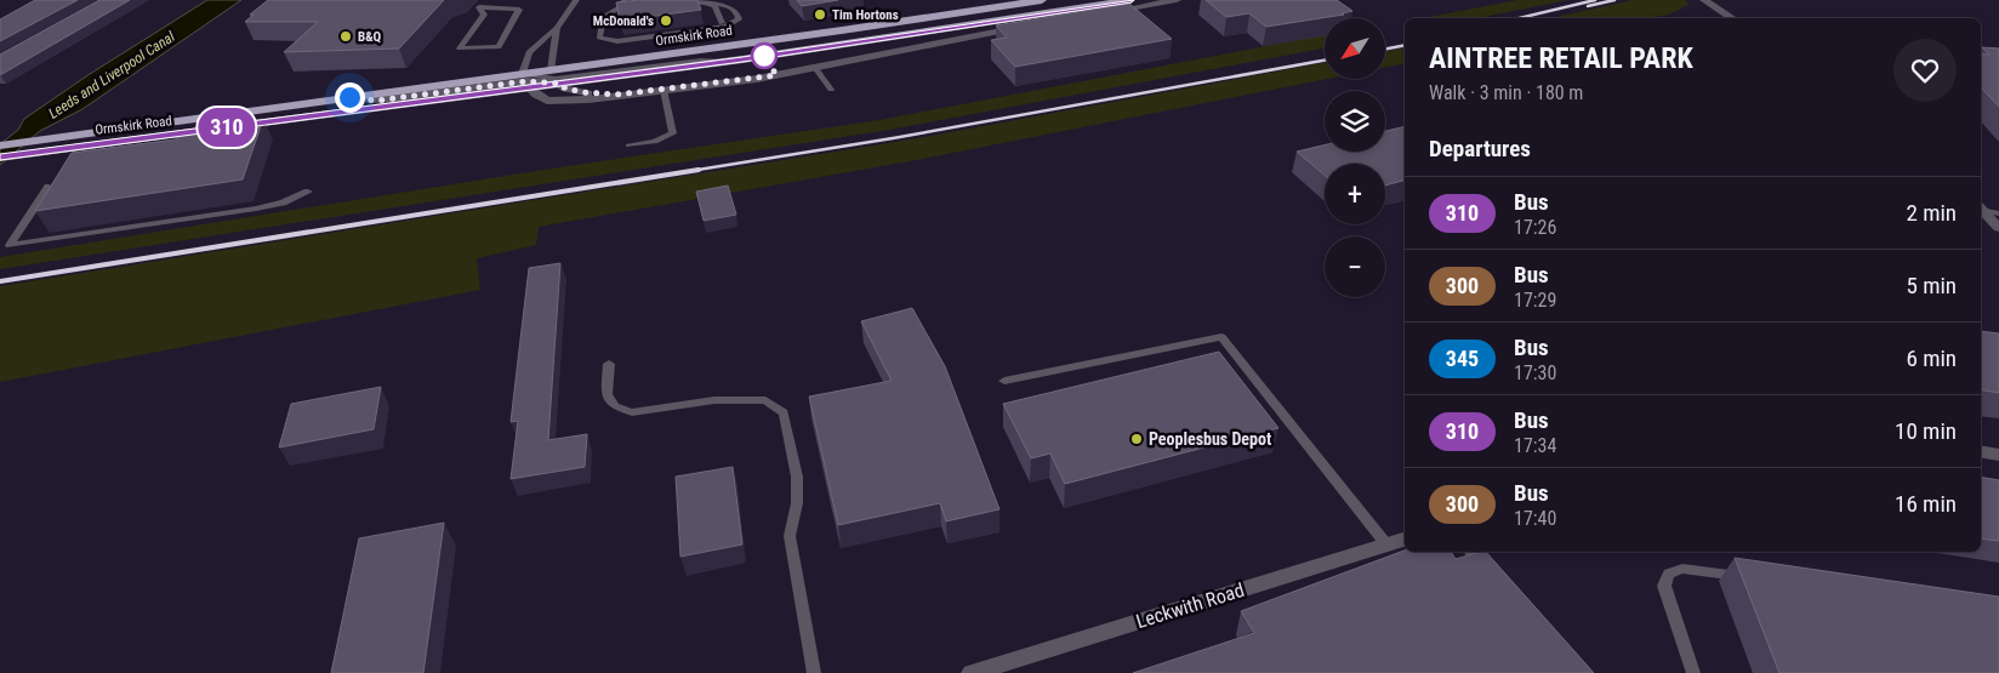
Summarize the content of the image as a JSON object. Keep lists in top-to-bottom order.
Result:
{
  "streets": {
    "highway": ["Ormskirk Road"],
    "street": ["Leckwith Road"]
  },
  "water": ["Leeds and Liverpool Canal"],
  "places": [
    "Tim Hortons",
    "McDonald's",
    "B&Q",
    "Peoplesbus Depot"
  ],
  "lines": ["bus line 310"],
  "north": "bottom left",
  "page": {
    "on_map": "310",
    "map_buttons": ["+", "−"],
    "heading": [
      ["AINTREE RETAIL PARK", "Walk · 3 min · 180 m"],
      "Departures"
    ],
    "list": [
      {
        "mark": "310",
        "name": "Bus",
        "note": "17:26",
        "value": "2 min"
      },
      {
        "mark": "300",
        "name": "Bus",
        "note": "17:29",
        "value": "5 min"
      },
      {
        "mark": "345",
        "name": "Bus",
        "note": "17:30",
        "value": "6 min"
      },
      {
        "mark": "310",
        "name": "Bus",
        "note": "17:34",
        "value": "10 min"
      },
      {
        "mark": "300",
        "name": "Bus",
        "note": "17:40",
        "value": "16 min"
      }
    ]
  }
}
